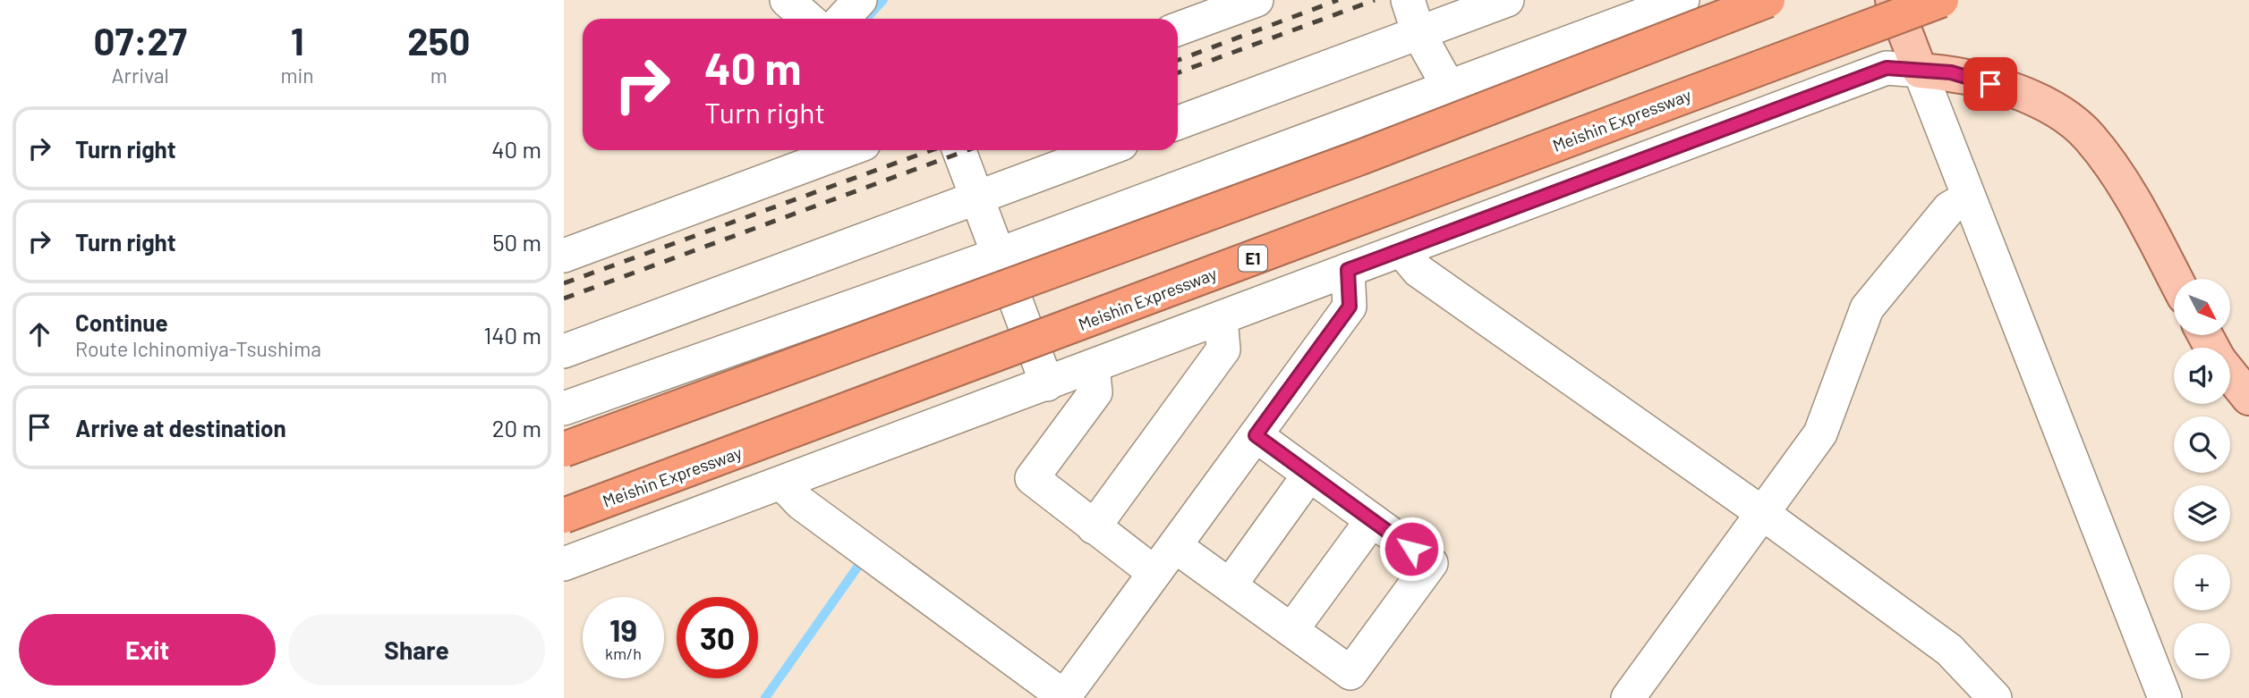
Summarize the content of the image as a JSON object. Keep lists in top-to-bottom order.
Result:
{
  "streets": {
    "highway": ["Meishin Expressway", "E1"]
  },
  "north": "bottom right",
  "page": {
    "eta": [
      "07:27",
      "Arrival",
      "1",
      "min",
      "250",
      "m"
    ],
    "turn": ["40 m", "Turn right"],
    "list": [
      {
        "name": "Turn right",
        "value": "40 m"
      },
      {
        "name": "Turn right",
        "value": "50 m"
      },
      {
        "name": "Continue",
        "note": "Route Ichinomiya-Tsushima",
        "value": "140 m"
      },
      {
        "name": "Arrive at destination",
        "value": "20 m"
      }
    ],
    "map_buttons": ["+", "−"],
    "speed": "19 km/h",
    "limit": "30",
    "buttons": ["Exit", "Share"]
  }
}
